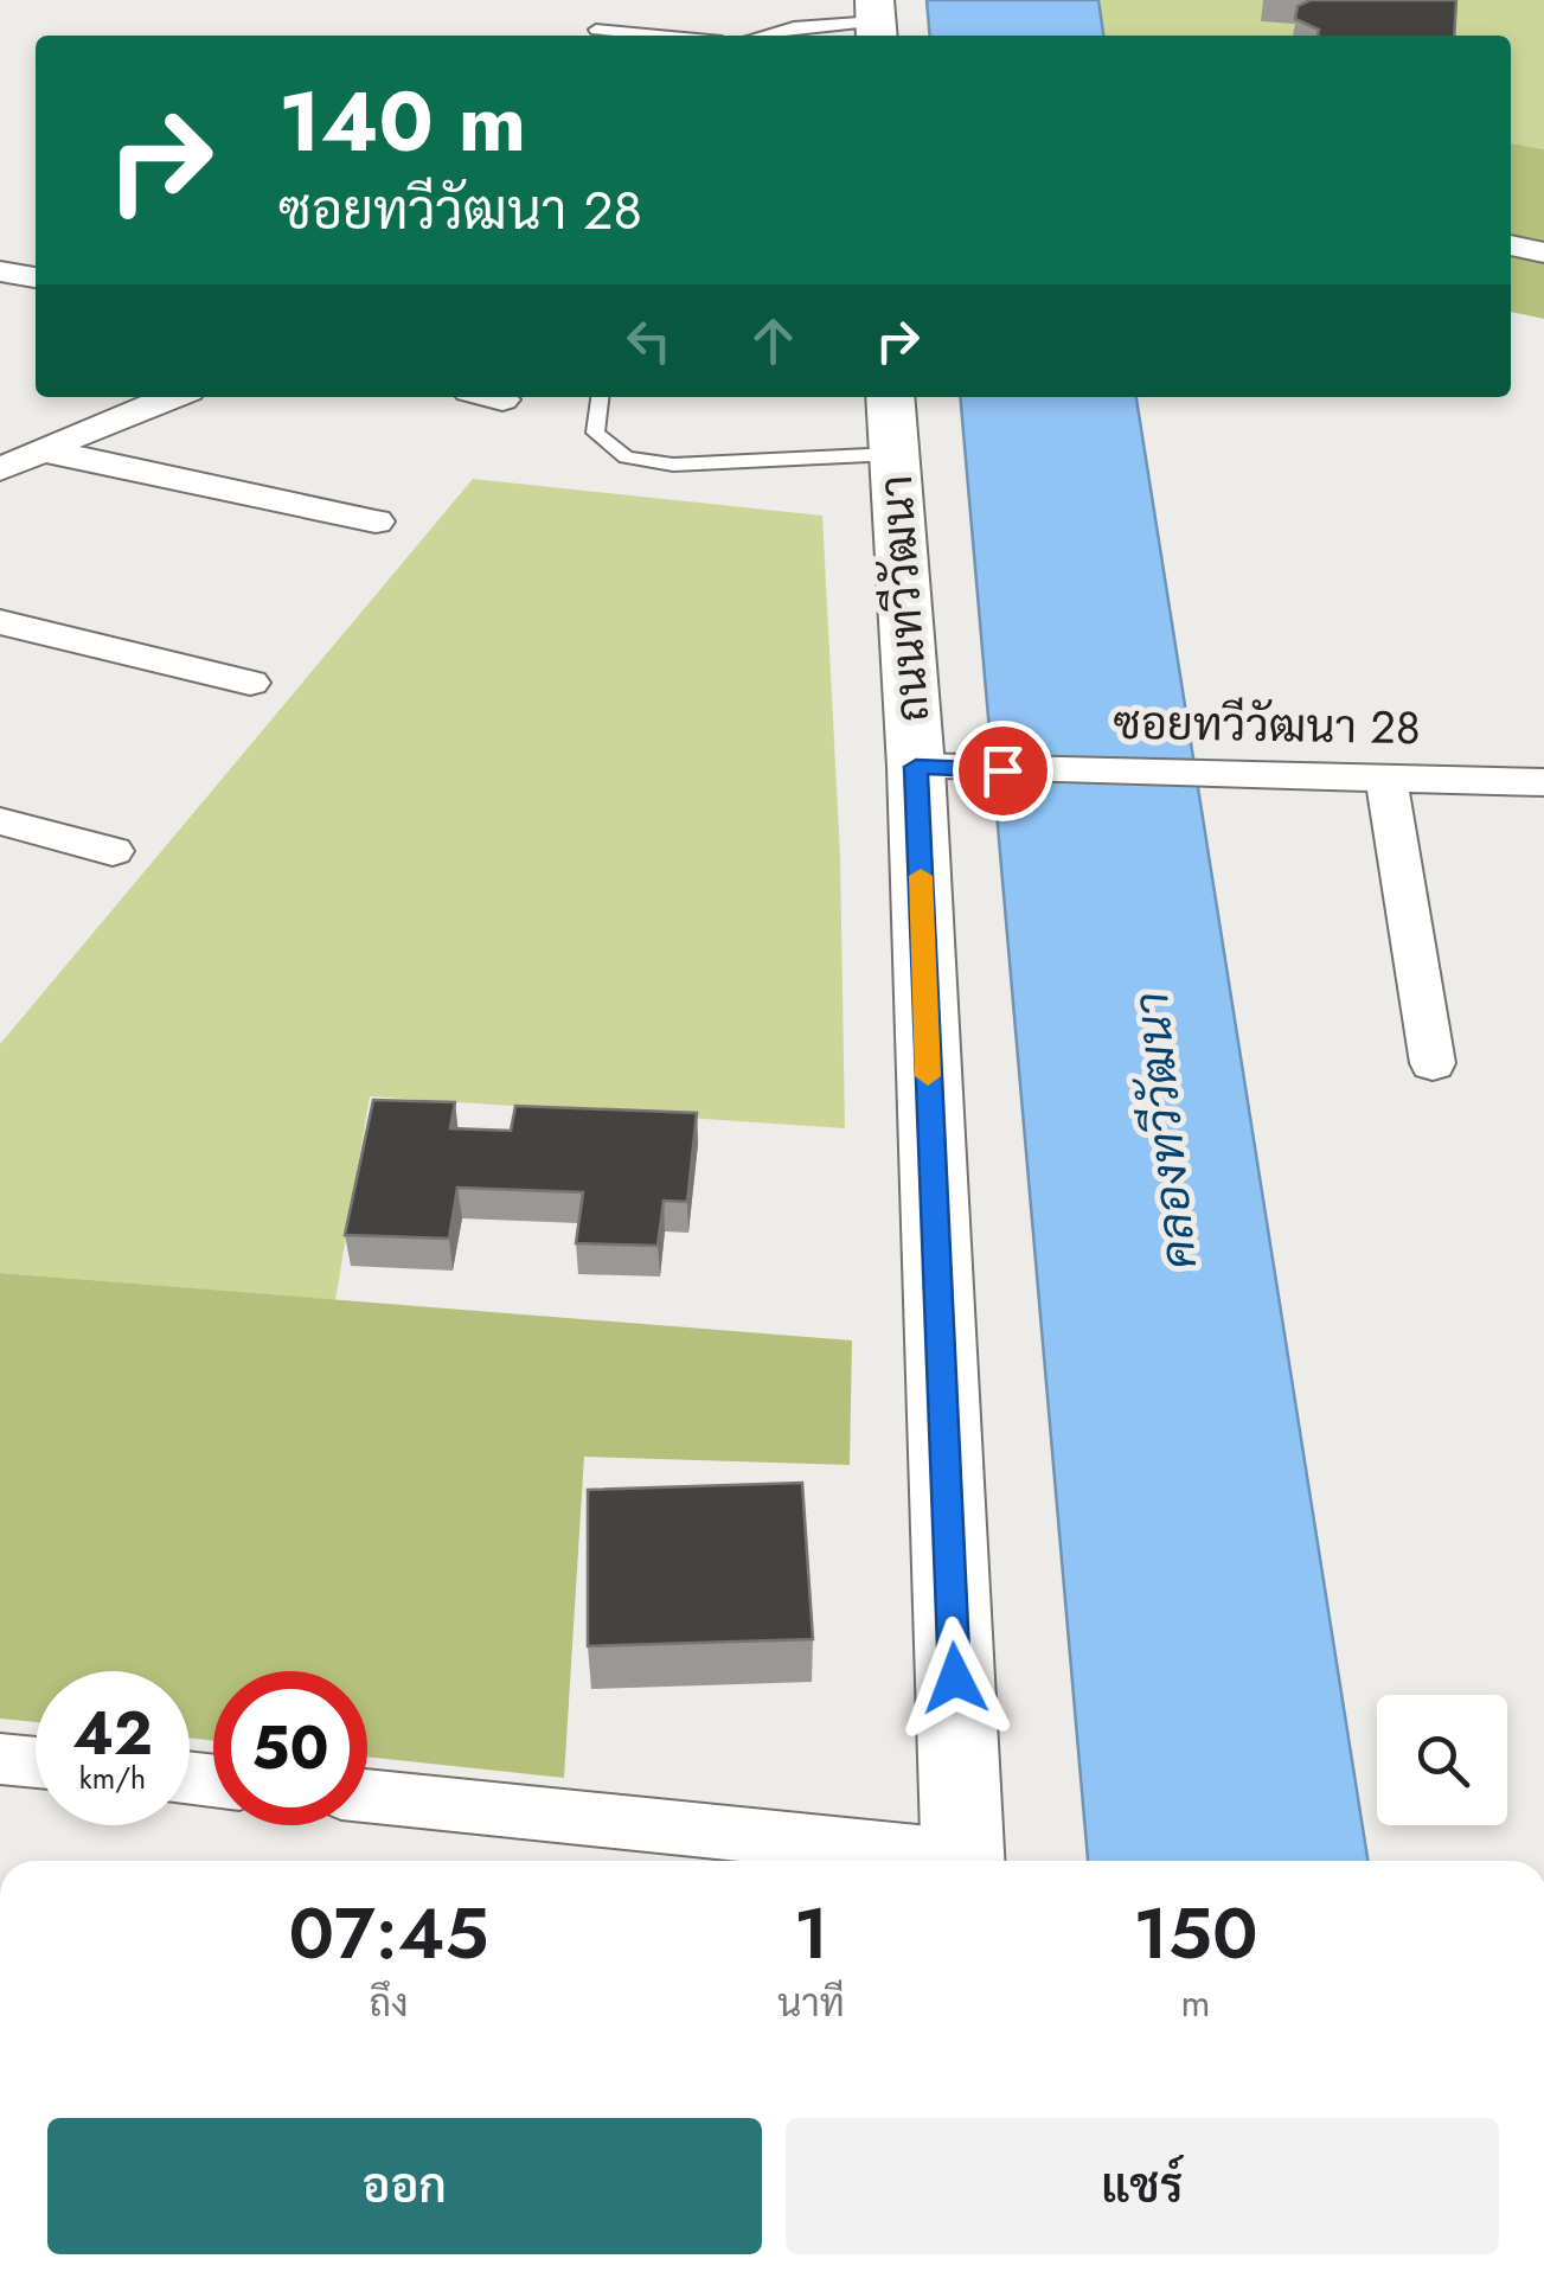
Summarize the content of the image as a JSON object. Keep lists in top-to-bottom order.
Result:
{
  "streets": {
    "main road": ["ถนนทวีวัฒนา"],
    "street": ["ซอยทวีวัฒนา 28"]
  },
  "crossings": [
    ["ถนนทวีวัฒนา", "ซอยทวีวัฒนา 28"]
  ],
  "water": ["คลองทวีวัฒนา"],
  "page": {
    "turn": ["140 m", "ซอยทวีวัฒนา 28"],
    "speed": "42 km/h",
    "limit": "50",
    "eta": [
      "07:45",
      "ถึง",
      "1",
      "นาที",
      "150",
      "m"
    ],
    "buttons": ["ออก", "แชร์"]
  }
}
